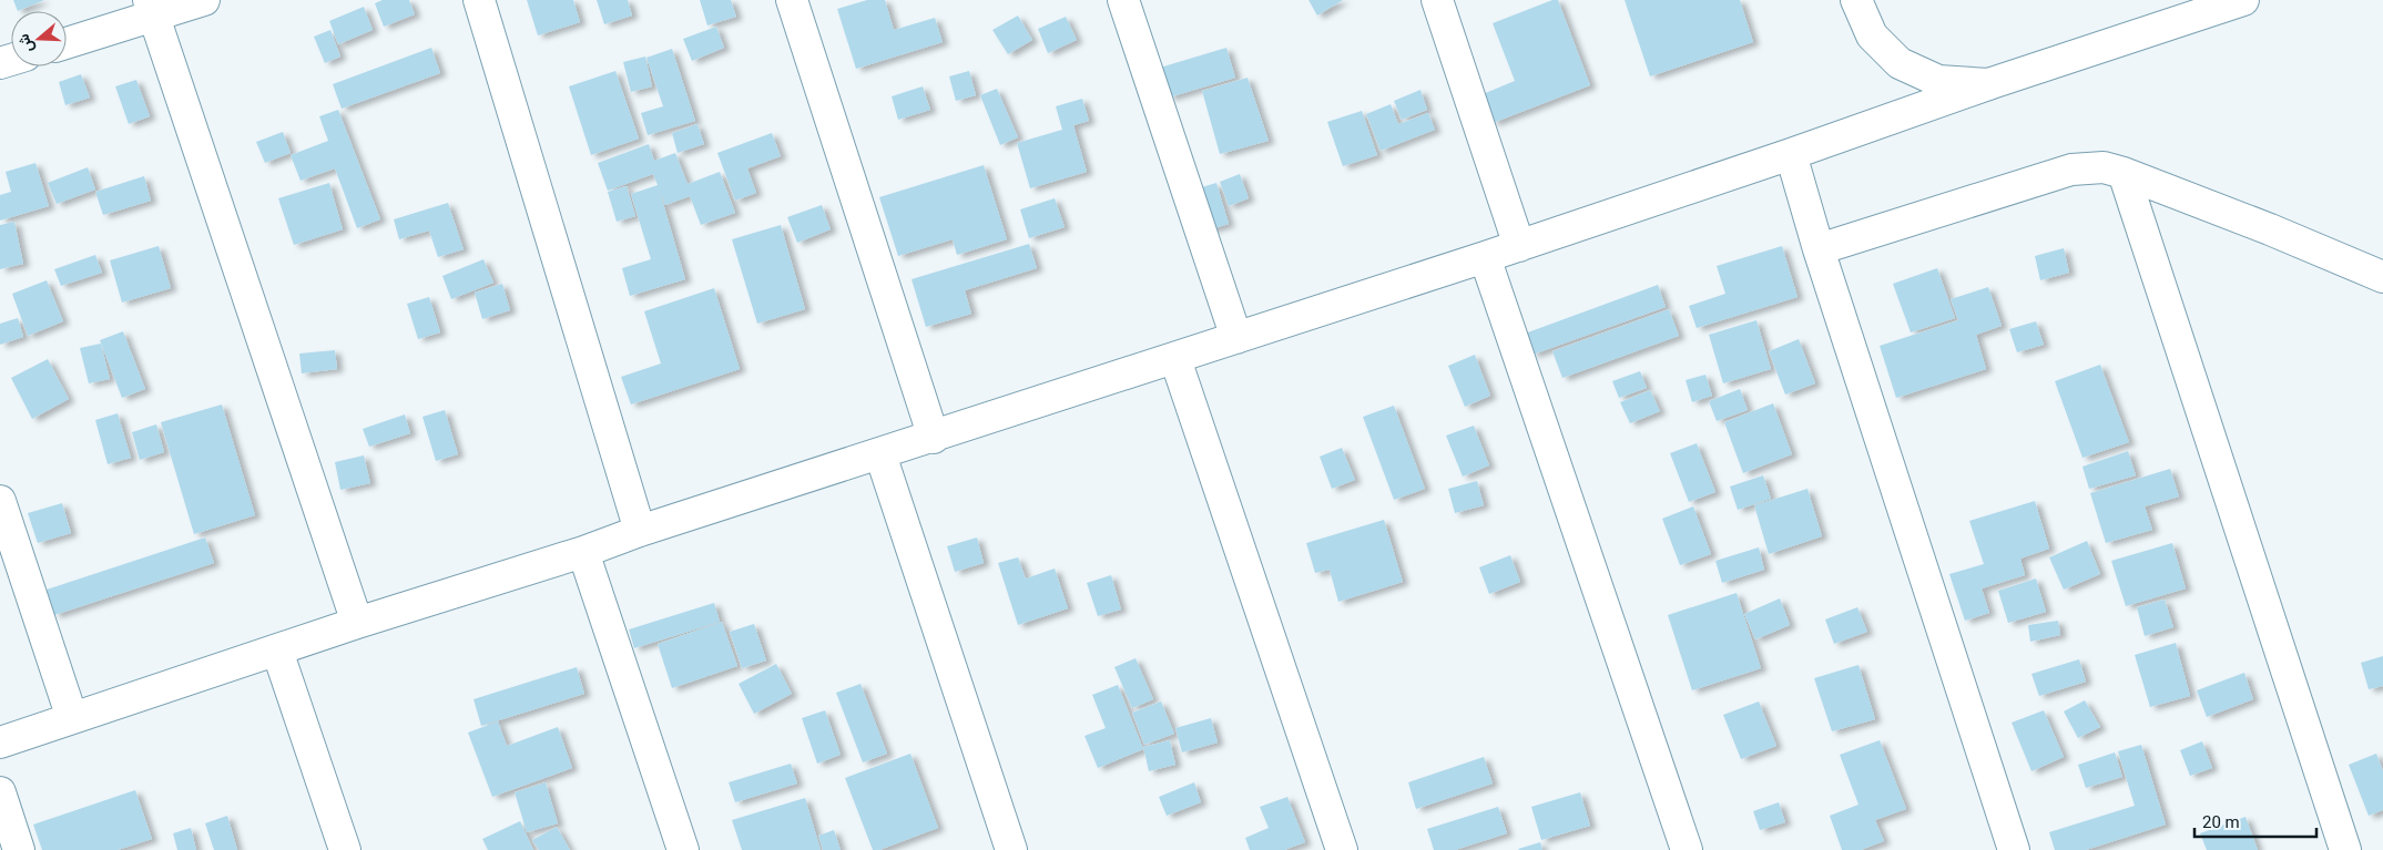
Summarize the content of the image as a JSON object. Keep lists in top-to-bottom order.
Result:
{
  "scale_bar": "20 m",
  "north": "left"
}
